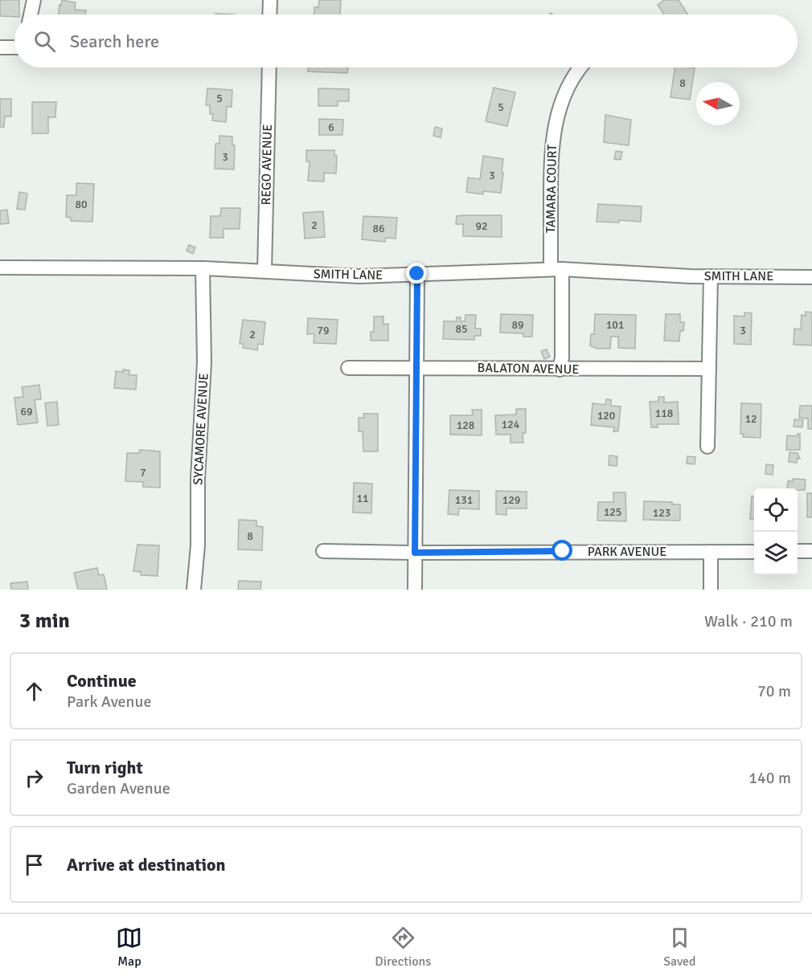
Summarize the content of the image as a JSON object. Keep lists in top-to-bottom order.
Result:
{
  "streets": {
    "street": [
      "REGO AVENUE",
      "TAMARA COURT",
      "SMITH LANE",
      "BALATON AVENUE",
      "SYCAMORE AVENUE",
      "PARK AVENUE"
    ]
  },
  "crossings": [
    ["REGO AVENUE", "SMITH LANE"],
    ["TAMARA COURT", "SMITH LANE"],
    ["TAMARA COURT", "BALATON AVENUE"],
    ["SMITH LANE", "SYCAMORE AVENUE"]
  ],
  "house_numbers": [
    "8",
    "5",
    "5",
    "6",
    "3",
    "3",
    "80",
    "2",
    "92",
    "86",
    "89",
    "101",
    "85",
    "79",
    "3",
    "2",
    "69",
    "118",
    "120",
    "12",
    "124",
    "128",
    "7",
    "11",
    "131",
    "129",
    "125",
    "123",
    "8"
  ],
  "north": "left",
  "page": {
    "search": "Search here",
    "heading": ["3 min", "Walk · 210 m"],
    "list": [
      ["Continue", "Park Avenue", "70 m"],
      ["Turn right", "Garden Avenue", "140 m"],
      "Arrive at destination"
    ],
    "nav": ["Map", "Directions", "Saved"]
  }
}
